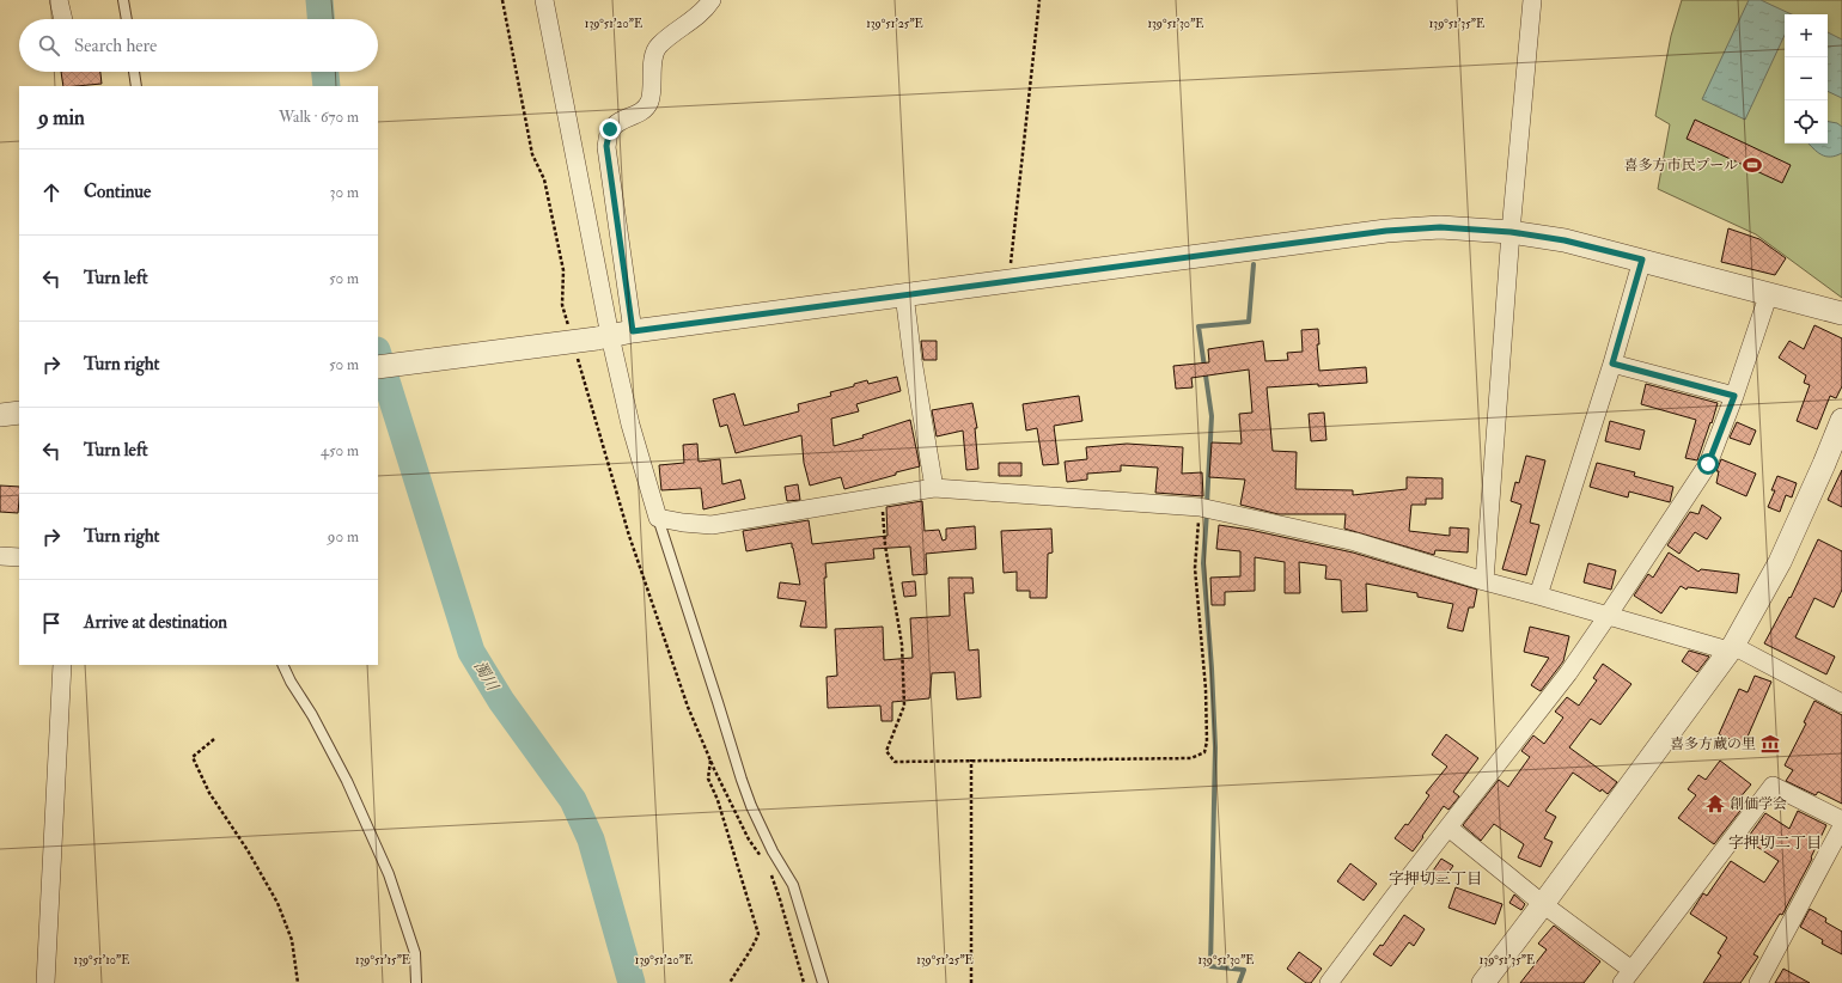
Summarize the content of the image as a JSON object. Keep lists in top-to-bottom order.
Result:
{
  "districts": ["字押切二丁目", "字押切三丁目"],
  "water": ["濁川"],
  "places": {
    "sports": ["喜多方市民プール"],
    "museum": ["喜多方蔵の里"],
    "temple": ["創価学会"]
  },
  "page": {
    "map_buttons": ["+", "−"],
    "search": "Search here",
    "heading": ["9 min", "Walk · 670 m"],
    "list": [
      ["Continue", "30 m"],
      ["Turn left", "50 m"],
      ["Turn right", "50 m"],
      ["Turn left", "450 m"],
      ["Turn right", "90 m"],
      "Arrive at destination"
    ]
  },
  "coordinates": [
    "139°51'20\"E",
    "139°51'25\"E",
    "139°51'30\"E",
    "139°51'35\"E",
    "139°51'10\"E",
    "139°51'15\"E"
  ]
}
